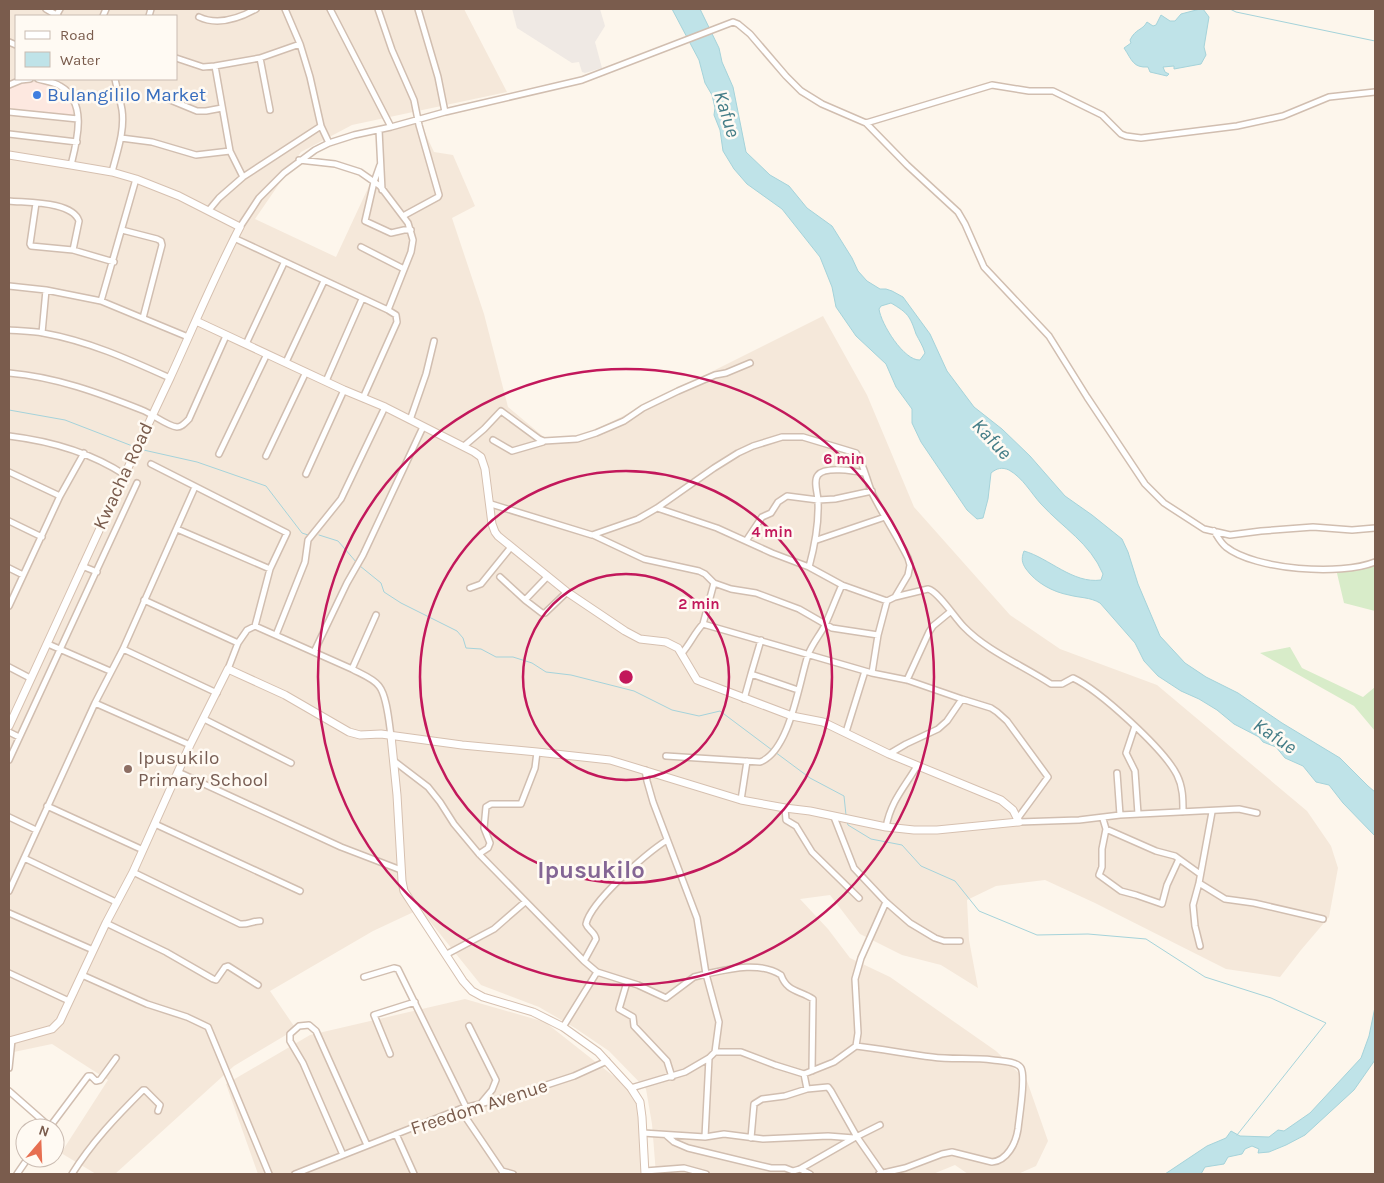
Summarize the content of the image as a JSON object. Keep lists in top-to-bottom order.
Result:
{
  "streets": {
    "street": ["Kwacha Road", "Freedom Avenue"]
  },
  "districts": ["Ipusukilo"],
  "water": ["Kafue"],
  "places": ["Bulangililo Market", "Ipusukilo Primary School"],
  "legend": ["Road", "Water"],
  "north": "top",
  "rings": ["6 min", "4 min", "2 min"]
}
